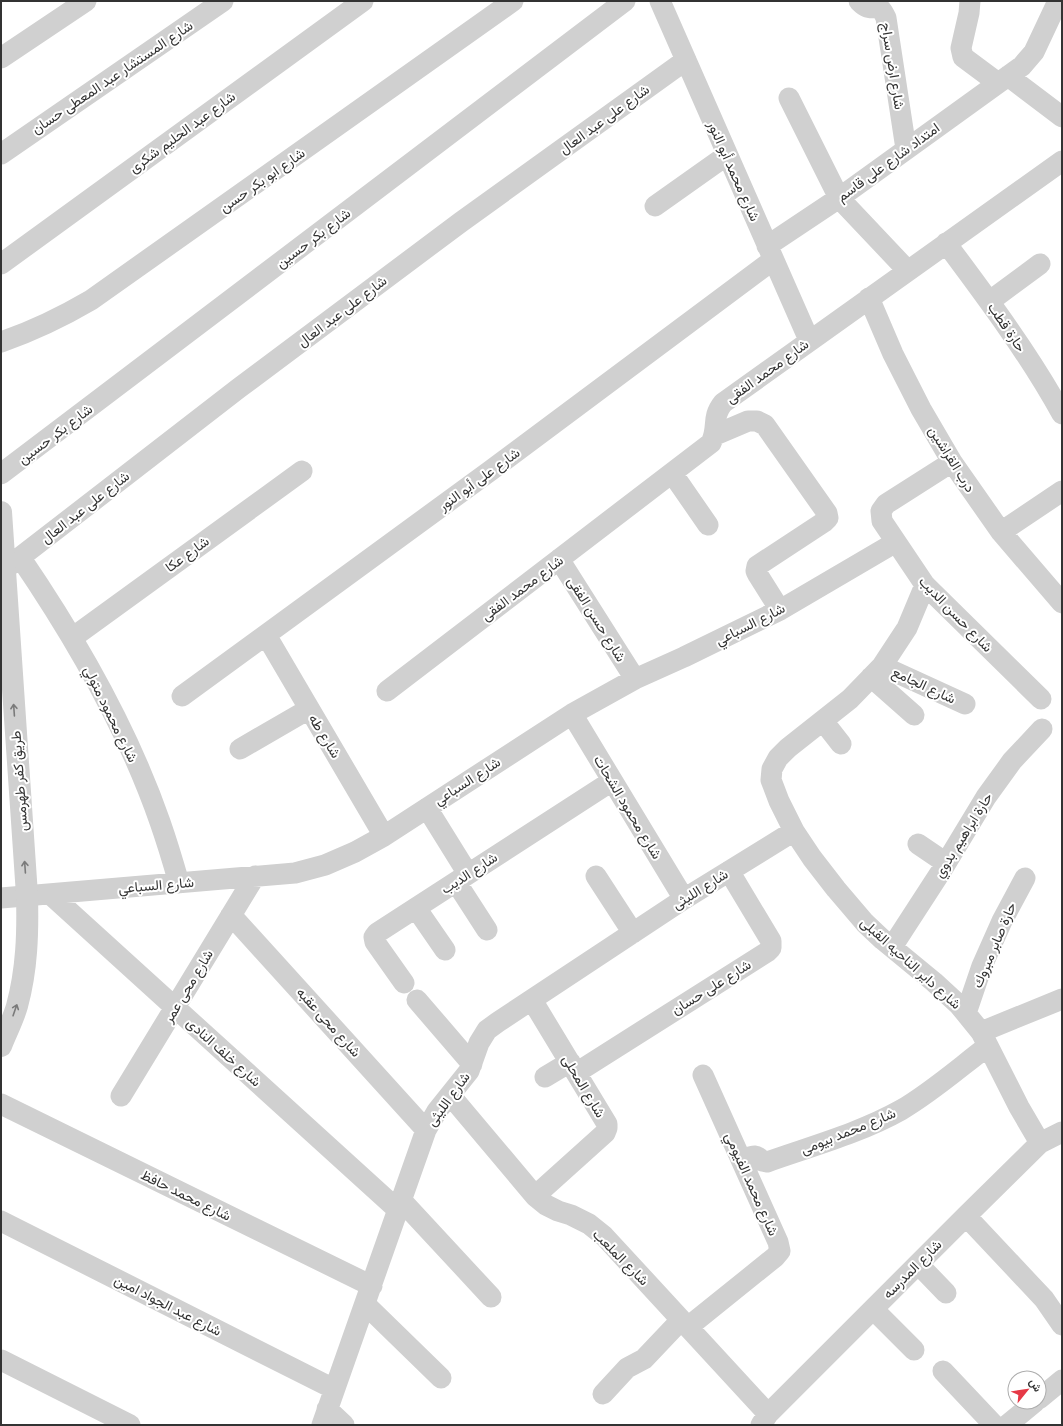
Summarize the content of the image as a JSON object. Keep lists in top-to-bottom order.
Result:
{
  "streets": {
    "street": [
      "شارع ارض سراج",
      "شارع المستشار عبد المعطى حسان",
      "شارع على عبد العال",
      "شارع عبد الحليم شكرى",
      "امتداد شارع على قاسم",
      "شارع محمد أبو النور",
      "شارع ابو بكر حسن",
      "شارع بكر حسين",
      "حارة قطب",
      "شارع محمد الفقى",
      "درب القراشين",
      "شارع على أبو النور",
      "شارع عكا",
      "شارع حسن الديب",
      "شارع حسن الفقى",
      "شارع السباعي",
      "شارع الجامع",
      "شارع محمود متولي",
      "شارع طه",
      "طريق كفر طهرمس",
      "شارع محمود الشحات",
      "حارة ابراهيم بدوي",
      "شارع الديب",
      "شارع الليثى",
      "حارة صابر مبروك",
      "شارع داير الناحيه القبلى",
      "شارع محى عمر",
      "شارع على حسان",
      "شارع محى عقبه",
      "شارع خلف النادى",
      "شارع المحلى",
      "شارع محمد بيومى",
      "شارع محمد الفيومي",
      "شارع محمد حافظ",
      "شارع الملعب",
      "شارع المدرسه",
      "شارع عبد الجواد امين"
    ]
  },
  "crossings": [
    ["شارع ارض سراج", "امتداد شارع على قاسم"],
    ["شارع على عبد العال", "شارع محمد أبو النور"],
    ["شارع على عبد العال", "شارع محمود متولي"],
    ["شارع على عبد العال", "طريق كفر طهرمس"],
    ["امتداد شارع على قاسم", "شارع محمد أبو النور"],
    ["امتداد شارع على قاسم", "شارع على أبو النور"],
    ["شارع محمد أبو النور", "شارع محمد الفقى"],
    ["شارع محمد أبو النور", "شارع على أبو النور"],
    ["حارة قطب", "شارع محمد الفقى"],
    ["شارع محمد الفقى", "درب القراشين"],
    ["شارع محمد الفقى", "شارع حسن الفقى"],
    ["درب القراشين", "شارع حسن الديب"],
    ["شارع على أبو النور", "شارع طه"],
    ["شارع عكا", "شارع محمود متولي"],
    ["شارع حسن الديب", "شارع السباعي"],
    ["شارع حسن الديب", "شارع داير الناحيه القبلى"],
    ["شارع حسن الفقى", "شارع السباعي"],
    ["شارع السباعي", "شارع محمود متولي"],
    ["شارع السباعي", "شارع طه"],
    ["شارع السباعي", "طريق كفر طهرمس"],
    ["شارع السباعي", "شارع محمود الشحات"],
    ["شارع السباعي", "شارع محى عمر"],
    ["شارع السباعي", "شارع خلف النادى"],
    ["شارع الجامع", "شارع داير الناحيه القبلى"],
    ["شارع محمود متولي", "طريق كفر طهرمس"],
    ["شارع محمود الشحات", "شارع الديب"],
    ["شارع محمود الشحات", "شارع الليثى"],
    ["حارة ابراهيم بدوي", "شارع داير الناحيه القبلى"],
    ["شارع الليثى", "شارع داير الناحيه القبلى"],
    ["شارع الليثى", "شارع على حسان"],
    ["شارع الليثى", "شارع محى عقبه"],
    ["شارع الليثى", "شارع خلف النادى"],
    ["شارع الليثى", "شارع المحلى"],
    ["شارع الليثى", "شارع محمد حافظ"],
    ["شارع الليثى", "شارع الملعب"],
    ["شارع الليثى", "شارع عبد الجواد امين"],
    ["حارة صابر مبروك", "شارع داير الناحيه القبلى"],
    ["شارع داير الناحيه القبلى", "شارع محمد بيومى"],
    ["شارع داير الناحيه القبلى", "شارع المدرسه"],
    ["شارع محى عمر", "شارع محى عقبه"],
    ["شارع محى عمر", "شارع خلف النادى"],
    ["شارع على حسان", "شارع المحلى"],
    ["شارع المحلى", "شارع الملعب"],
    ["شارع محمد بيومى", "شارع محمد الفيومي"],
    ["شارع محمد الفيومي", "شارع الملعب"],
    ["شارع الملعب", "شارع المدرسه"]
  ],
  "one_way": ["طريق كفر طهرمس"],
  "north": "top right"
}
